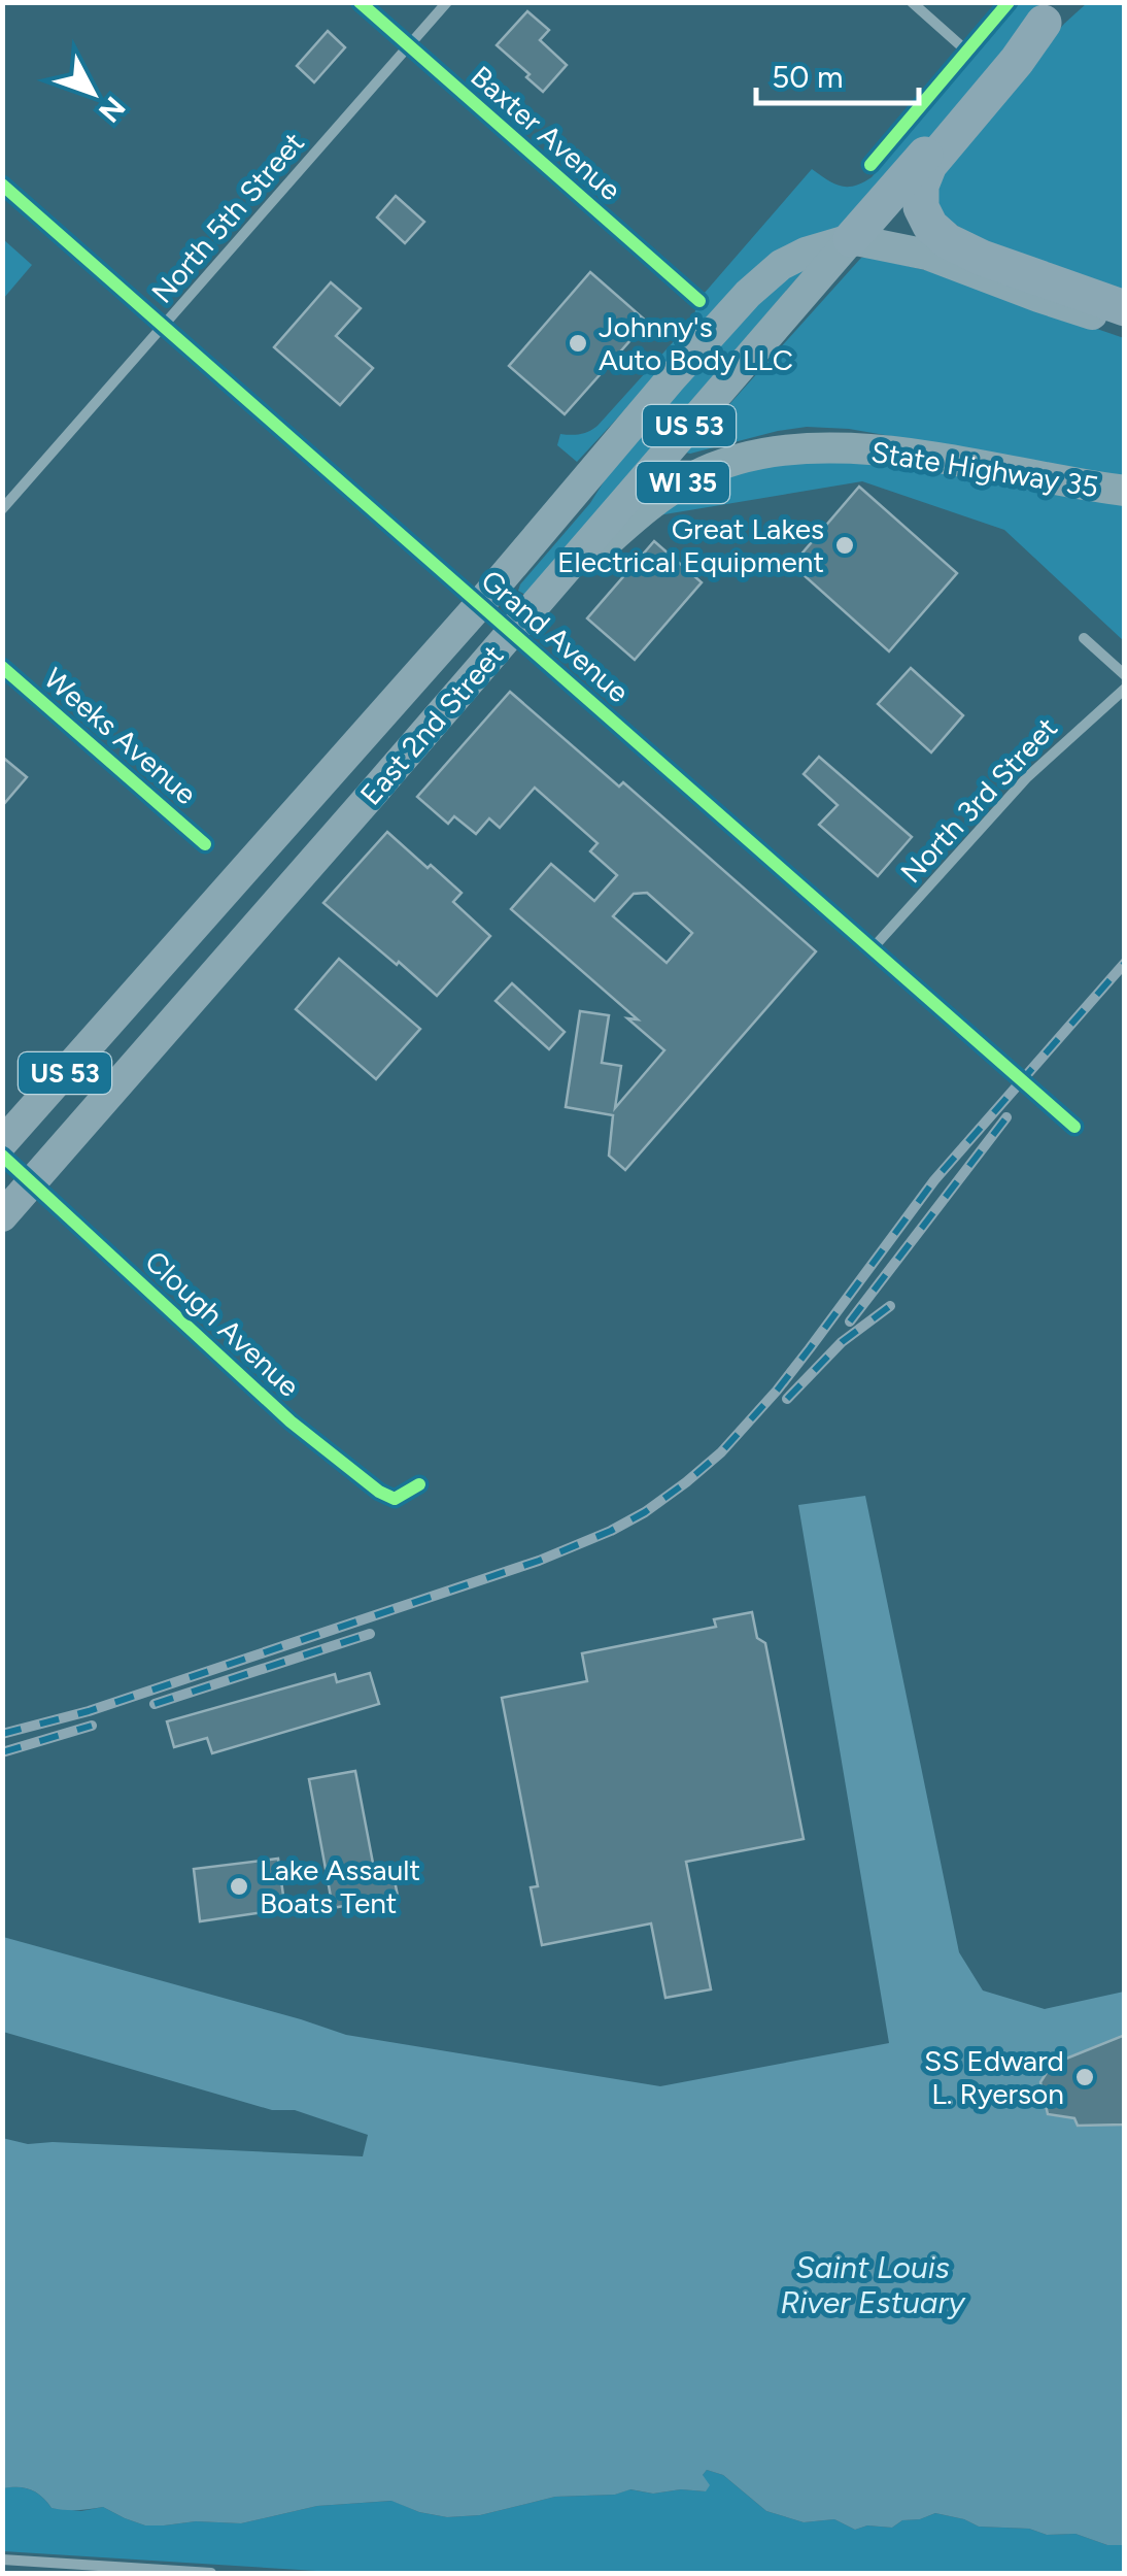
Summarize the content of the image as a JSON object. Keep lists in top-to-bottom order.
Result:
{
  "streets": {
    "highway": ["US 53", "East 2nd Street"],
    "main road": ["State Highway 35", "WI 35"],
    "street": [
      "Baxter Avenue",
      "North 5th Street",
      "Grand Avenue",
      "Weeks Avenue",
      "North 3rd Street",
      "Clough Avenue"
    ]
  },
  "crossings": [
    ["Baxter Avenue", "North 5th Street"],
    ["North 5th Street", "Grand Avenue"],
    ["US 53", "East 2nd Street"],
    ["State Highway 35", "Grand Avenue"],
    ["State Highway 35", "East 2nd Street"],
    ["Grand Avenue", "East 2nd Street"],
    ["Grand Avenue", "North 3rd Street"],
    ["East 2nd Street", "Clough Avenue"]
  ],
  "water": ["Saint Louis River Estuary"],
  "places": [
    "Johnny's Auto Body LLC",
    "Great Lakes Electrical Equipment",
    "Lake Assault Boats Tent",
    "SS Edward L. Ryerson"
  ],
  "scale_bar": "50 m",
  "north": "bottom right"
}
